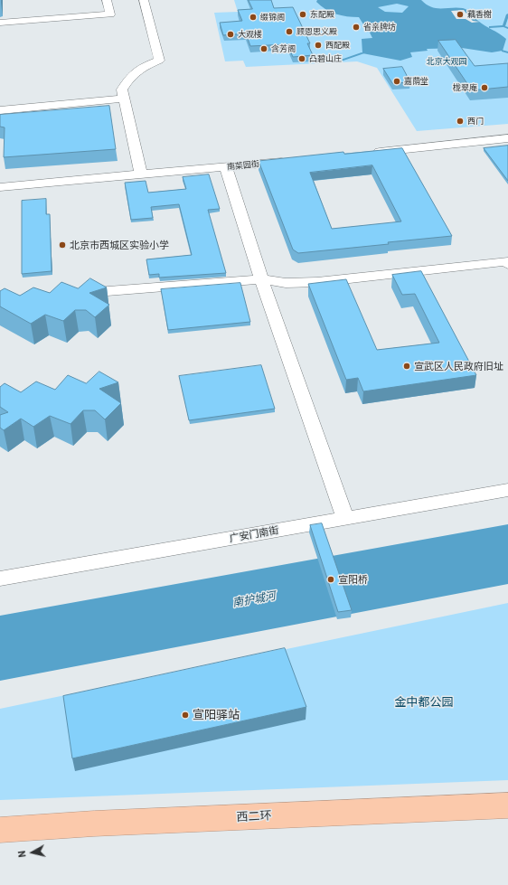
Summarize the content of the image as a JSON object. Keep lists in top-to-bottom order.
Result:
{
  "streets": {
    "highway": ["西二环"],
    "street": ["南菜园街", "广安门南街"]
  },
  "water": ["南护城河"],
  "parks": ["北京大观园", "金中都公园"],
  "places": [
    "东配殿",
    "藕香榭",
    "缀锦阁",
    "省亲牌坊",
    "顾恩思义殿",
    "大观楼",
    "西配殿",
    "含芳阁",
    "凸碧山庄",
    "嘉荫堂",
    "栊翠庵",
    "西门",
    "北京市西城区实验小学",
    "宣武区人民政府旧址",
    "宣阳桥",
    "宣阳驿站"
  ],
  "north": "left"
}
